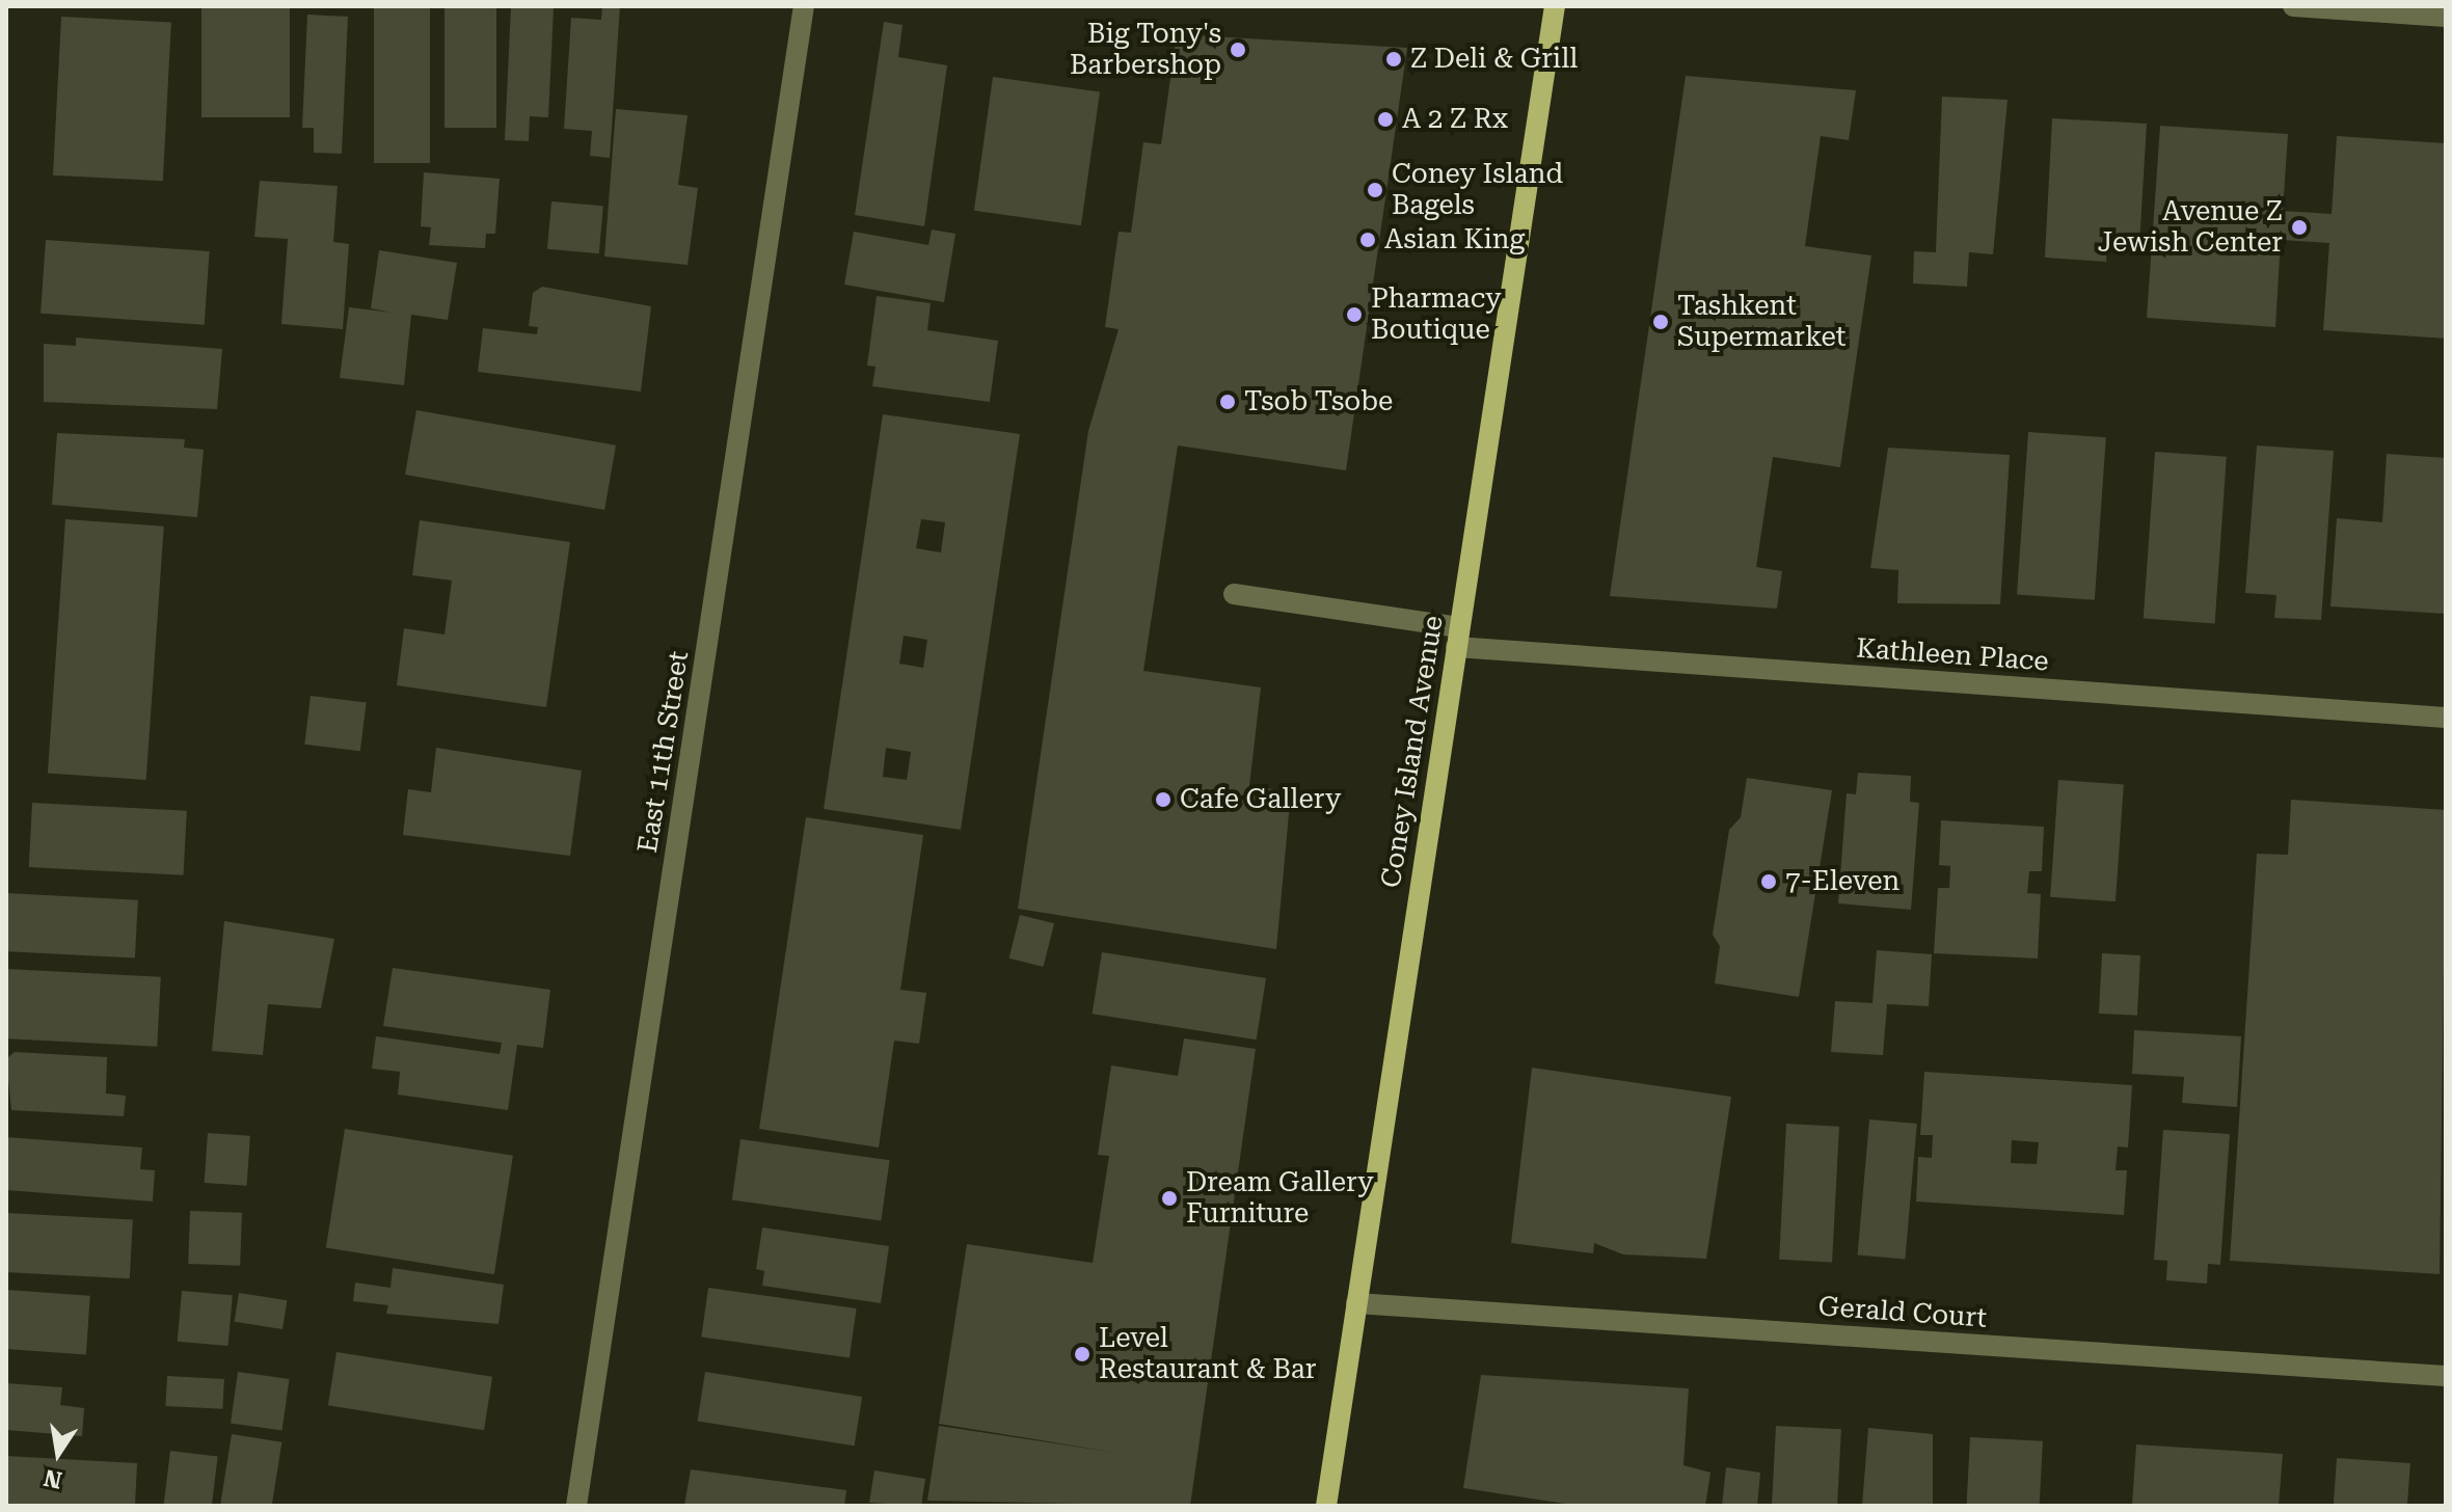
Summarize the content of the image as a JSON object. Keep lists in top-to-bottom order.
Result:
{
  "streets": {
    "main road": ["Coney Island Avenue"],
    "street": ["Kathleen Place", "East 11th Street", "Gerald Court"]
  },
  "crossings": [
    ["Kathleen Place", "Coney Island Avenue"],
    ["Coney Island Avenue", "Gerald Court"]
  ],
  "places": [
    "Big Tony's Barbershop",
    "Z Deli & Grill",
    "A 2 Z Rx",
    "Coney Island Bagels",
    "Avenue Z Jewish Center",
    "Asian King",
    "Pharmacy Boutique",
    "Tashkent Supermarket",
    "Tsob Tsobe",
    "Cafe Gallery",
    "7-Eleven",
    "Dream Gallery Furniture",
    "Level Restaurant & Bar"
  ],
  "north": "bottom"
}
